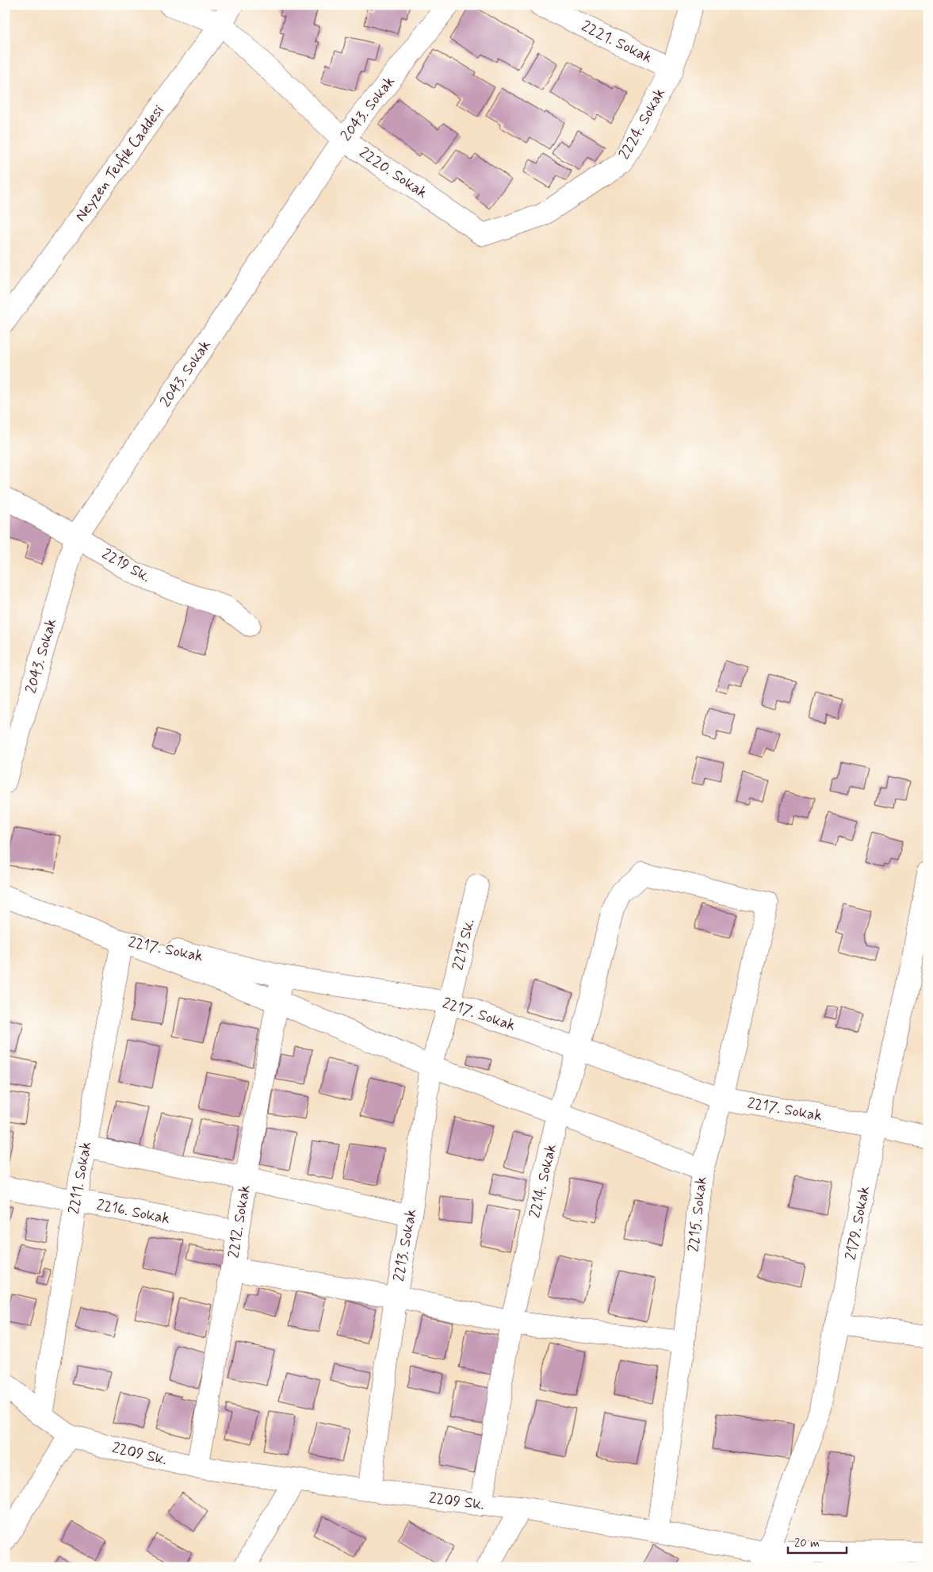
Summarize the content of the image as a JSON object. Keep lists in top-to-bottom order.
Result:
{
  "streets": {
    "street": [
      "2221. Sokak",
      "2043. Sokak",
      "2224. Sokak",
      "Neyzen Tevfik Caddesi",
      "2220. Sokak",
      "2219 Sk.",
      "2213 Sk.",
      "2217. Sokak",
      "2211. Sokak",
      "2214. Sokak",
      "2216. Sokak",
      "2215. Sokak",
      "2212. Sokak",
      "2179. Sokak",
      "2213. Sokak",
      "2209 Sk."
    ]
  },
  "crossings": [
    ["2221. Sokak", "2224. Sokak"],
    ["2043. Sokak", "2220. Sokak"],
    ["2043. Sokak", "2219 Sk."],
    ["2224. Sokak", "2220. Sokak"],
    ["Neyzen Tevfik Caddesi", "2220. Sokak"],
    ["2213 Sk.", "2217. Sokak"],
    ["2213 Sk.", "2213. Sokak"],
    ["2217. Sokak", "2211. Sokak"],
    ["2217. Sokak", "2214. Sokak"],
    ["2217. Sokak", "2215. Sokak"],
    ["2217. Sokak", "2212. Sokak"],
    ["2217. Sokak", "2179. Sokak"],
    ["2217. Sokak", "2213. Sokak"],
    ["2211. Sokak", "2216. Sokak"],
    ["2211. Sokak", "2209 Sk."],
    ["2214. Sokak", "2215. Sokak"],
    ["2214. Sokak", "2209 Sk."],
    ["2216. Sokak", "2212. Sokak"],
    ["2215. Sokak", "2209 Sk."],
    ["2212. Sokak", "2209 Sk."],
    ["2179. Sokak", "2209 Sk."],
    ["2213. Sokak", "2209 Sk."]
  ],
  "scale_bar": "20 m"
}
